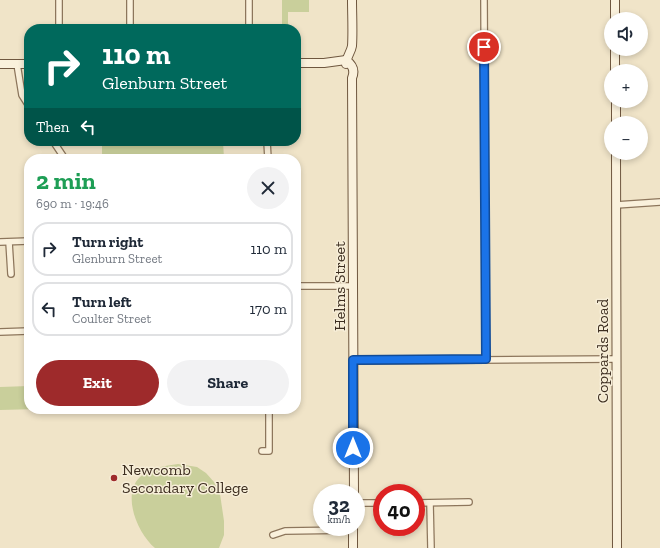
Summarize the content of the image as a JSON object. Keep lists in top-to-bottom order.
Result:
{
  "streets": {
    "street": ["Helms Street", "Coppards Road"]
  },
  "places": ["Newcomb Secondary College"],
  "page": {
    "map_buttons": ["+", "−"],
    "turn": ["110 m", "Glenburn Street"],
    "then": "Then",
    "heading": ["2 min", "690 m · 19:46"],
    "list": [
      {
        "name": "Turn right",
        "note": "Glenburn Street",
        "value": "110 m"
      },
      {
        "name": "Turn left",
        "note": "Coulter Street",
        "value": "170 m"
      }
    ],
    "buttons": ["Exit", "Share"],
    "speed": "32 km/h",
    "limit": "40"
  }
}
